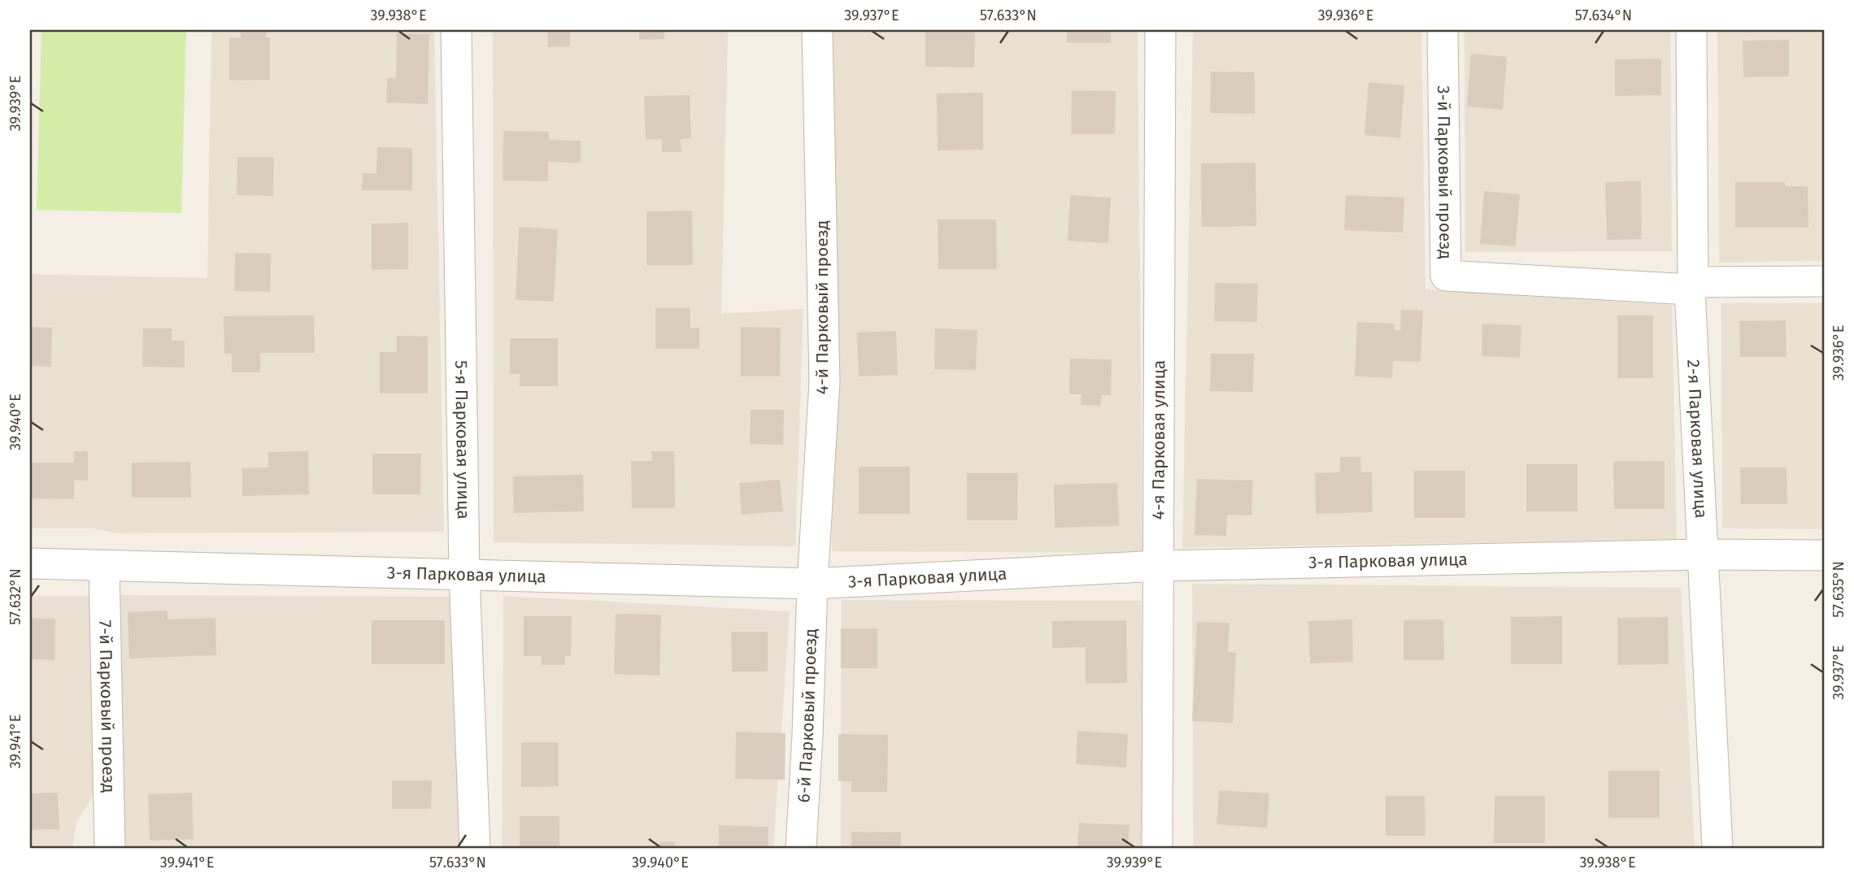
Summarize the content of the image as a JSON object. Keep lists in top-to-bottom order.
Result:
{
  "streets": {
    "street": [
      "3-й Парковый проезд",
      "4-й Парковый проезд",
      "5-я Парковая улица",
      "4-я Парковая улица",
      "2-я Парковая улица",
      "3-я Парковая улица",
      "7-й Парковый проезд",
      "6-й Парковый проезд"
    ]
  },
  "crossings": [
    ["3-й Парковый проезд", "2-я Парковая улица"],
    ["4-й Парковый проезд", "3-я Парковая улица"],
    ["4-й Парковый проезд", "6-й Парковый проезд"],
    ["5-я Парковая улица", "3-я Парковая улица"],
    ["4-я Парковая улица", "3-я Парковая улица"],
    ["2-я Парковая улица", "3-я Парковая улица"],
    ["3-я Парковая улица", "7-й Парковый проезд"],
    ["3-я Парковая улица", "6-й Парковый проезд"]
  ],
  "coordinates": [
    "39.938°E",
    "39.937°E",
    "57.633°N",
    "39.936°E",
    "57.634°N",
    "39.939°E",
    "39.940°E",
    "57.635°N",
    "57.632°N",
    "39.941°E"
  ]
}
